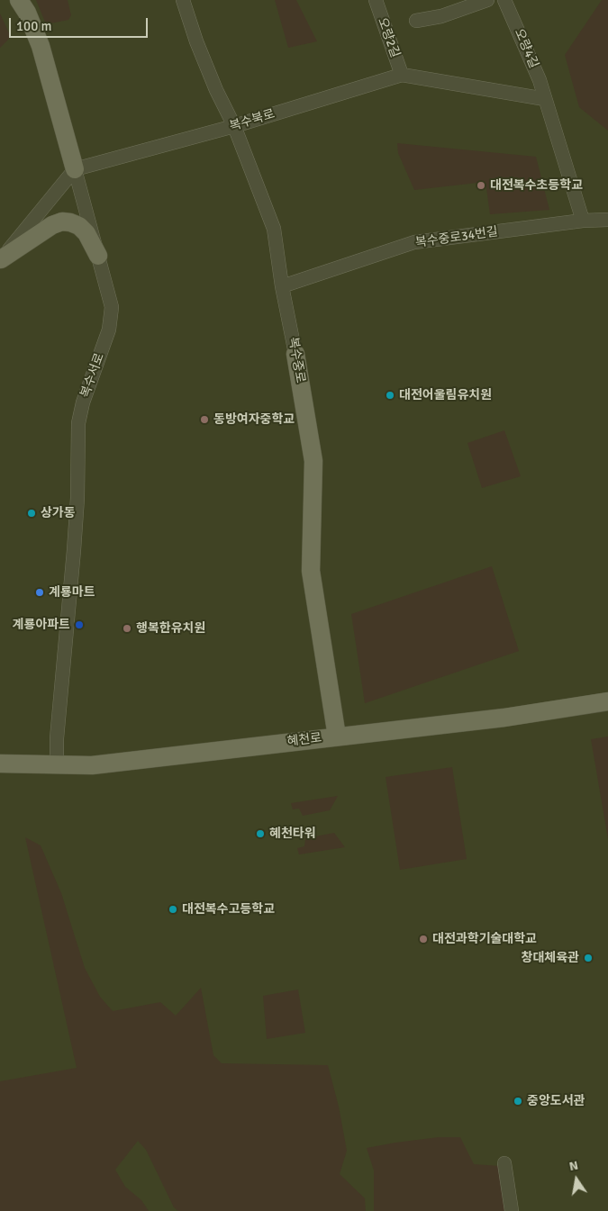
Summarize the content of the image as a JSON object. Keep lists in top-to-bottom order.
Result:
{
  "streets": {
    "main road": ["복수중로", "복수서로", "혜천로"],
    "street": [
      "오량2길",
      "오량4길",
      "복수북로",
      "복수중로34번길"
    ]
  },
  "crossings": [
    ["오량2길", "복수북로"],
    ["오량4길", "복수북로"],
    ["복수북로", "복수중로"],
    ["복수북로", "복수서로"],
    ["복수중로34번길", "복수중로"],
    ["복수중로", "혜천로"],
    ["복수서로", "혜천로"]
  ],
  "places": [
    "대전복수초등학교",
    "대전어울림유치원",
    "동방여자중학교",
    "상가동",
    "계룡마트",
    "계룡아파트",
    "행복한유치원",
    "혜천타워",
    "대전복수고등학교",
    "대전과학기술대학교",
    "창대체육관",
    "중앙도서관"
  ],
  "scale_bar": "100 m",
  "north": "top"
}
